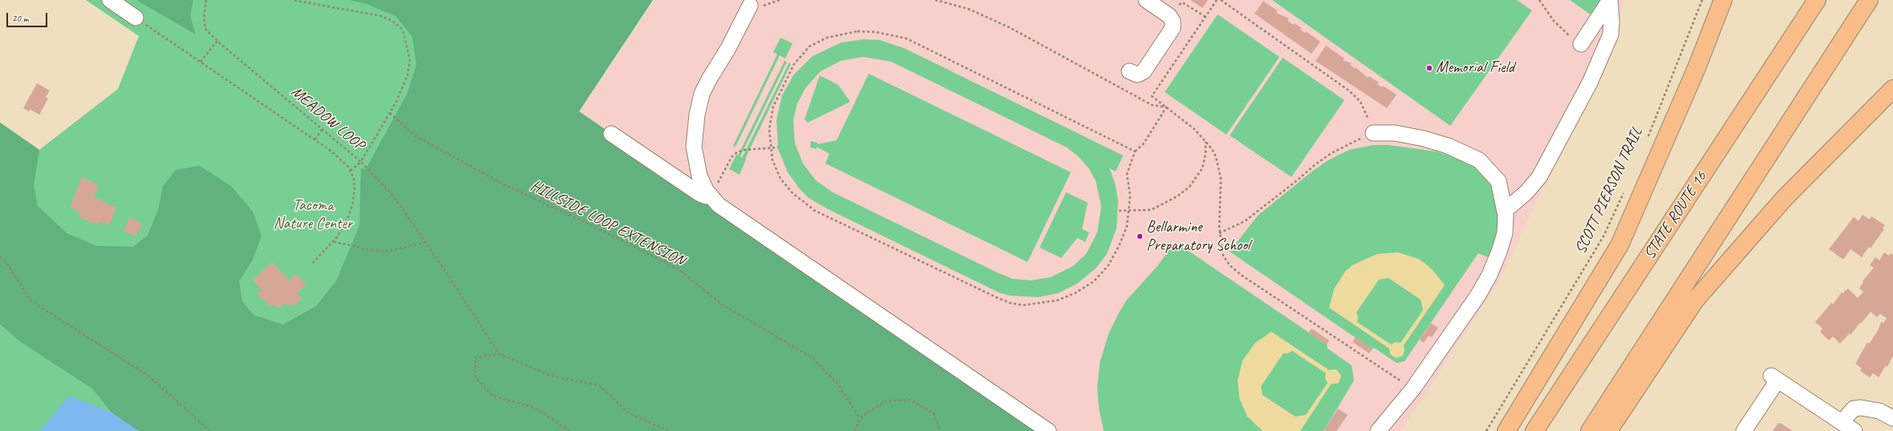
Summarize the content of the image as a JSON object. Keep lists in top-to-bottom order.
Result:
{
  "streets": {
    "highway": ["STATE ROUTE 16"],
    "path": ["MEADOW LOOP", "SCOTT PIERSON TRAIL", "HILLSIDE LOOP EXTENSION"]
  },
  "crossings": [
    ["MEADOW LOOP", "HILLSIDE LOOP EXTENSION"]
  ],
  "parks": ["Tacoma Nature Center"],
  "places": ["Memorial Field", "Bellarmine Preparatory School"],
  "scale_bar": "20 m"
}
